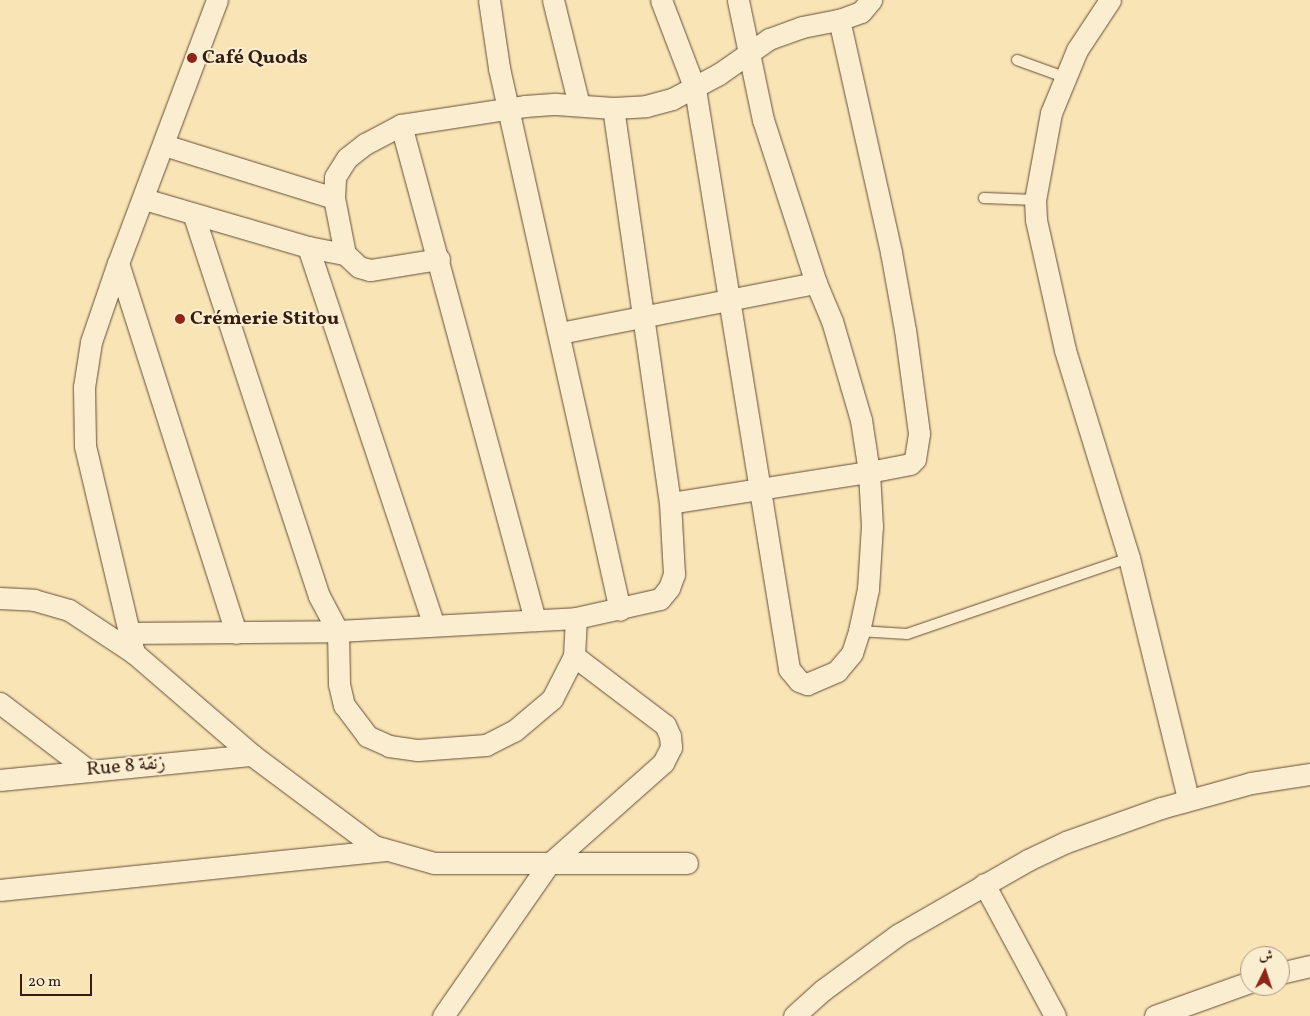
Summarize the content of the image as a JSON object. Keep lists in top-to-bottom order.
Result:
{
  "streets": {
    "street": ["Rue 8 زنقة"]
  },
  "places": ["Café Quods", "Crémerie Stitou"],
  "scale_bar": "20 m",
  "north": "top"
}
